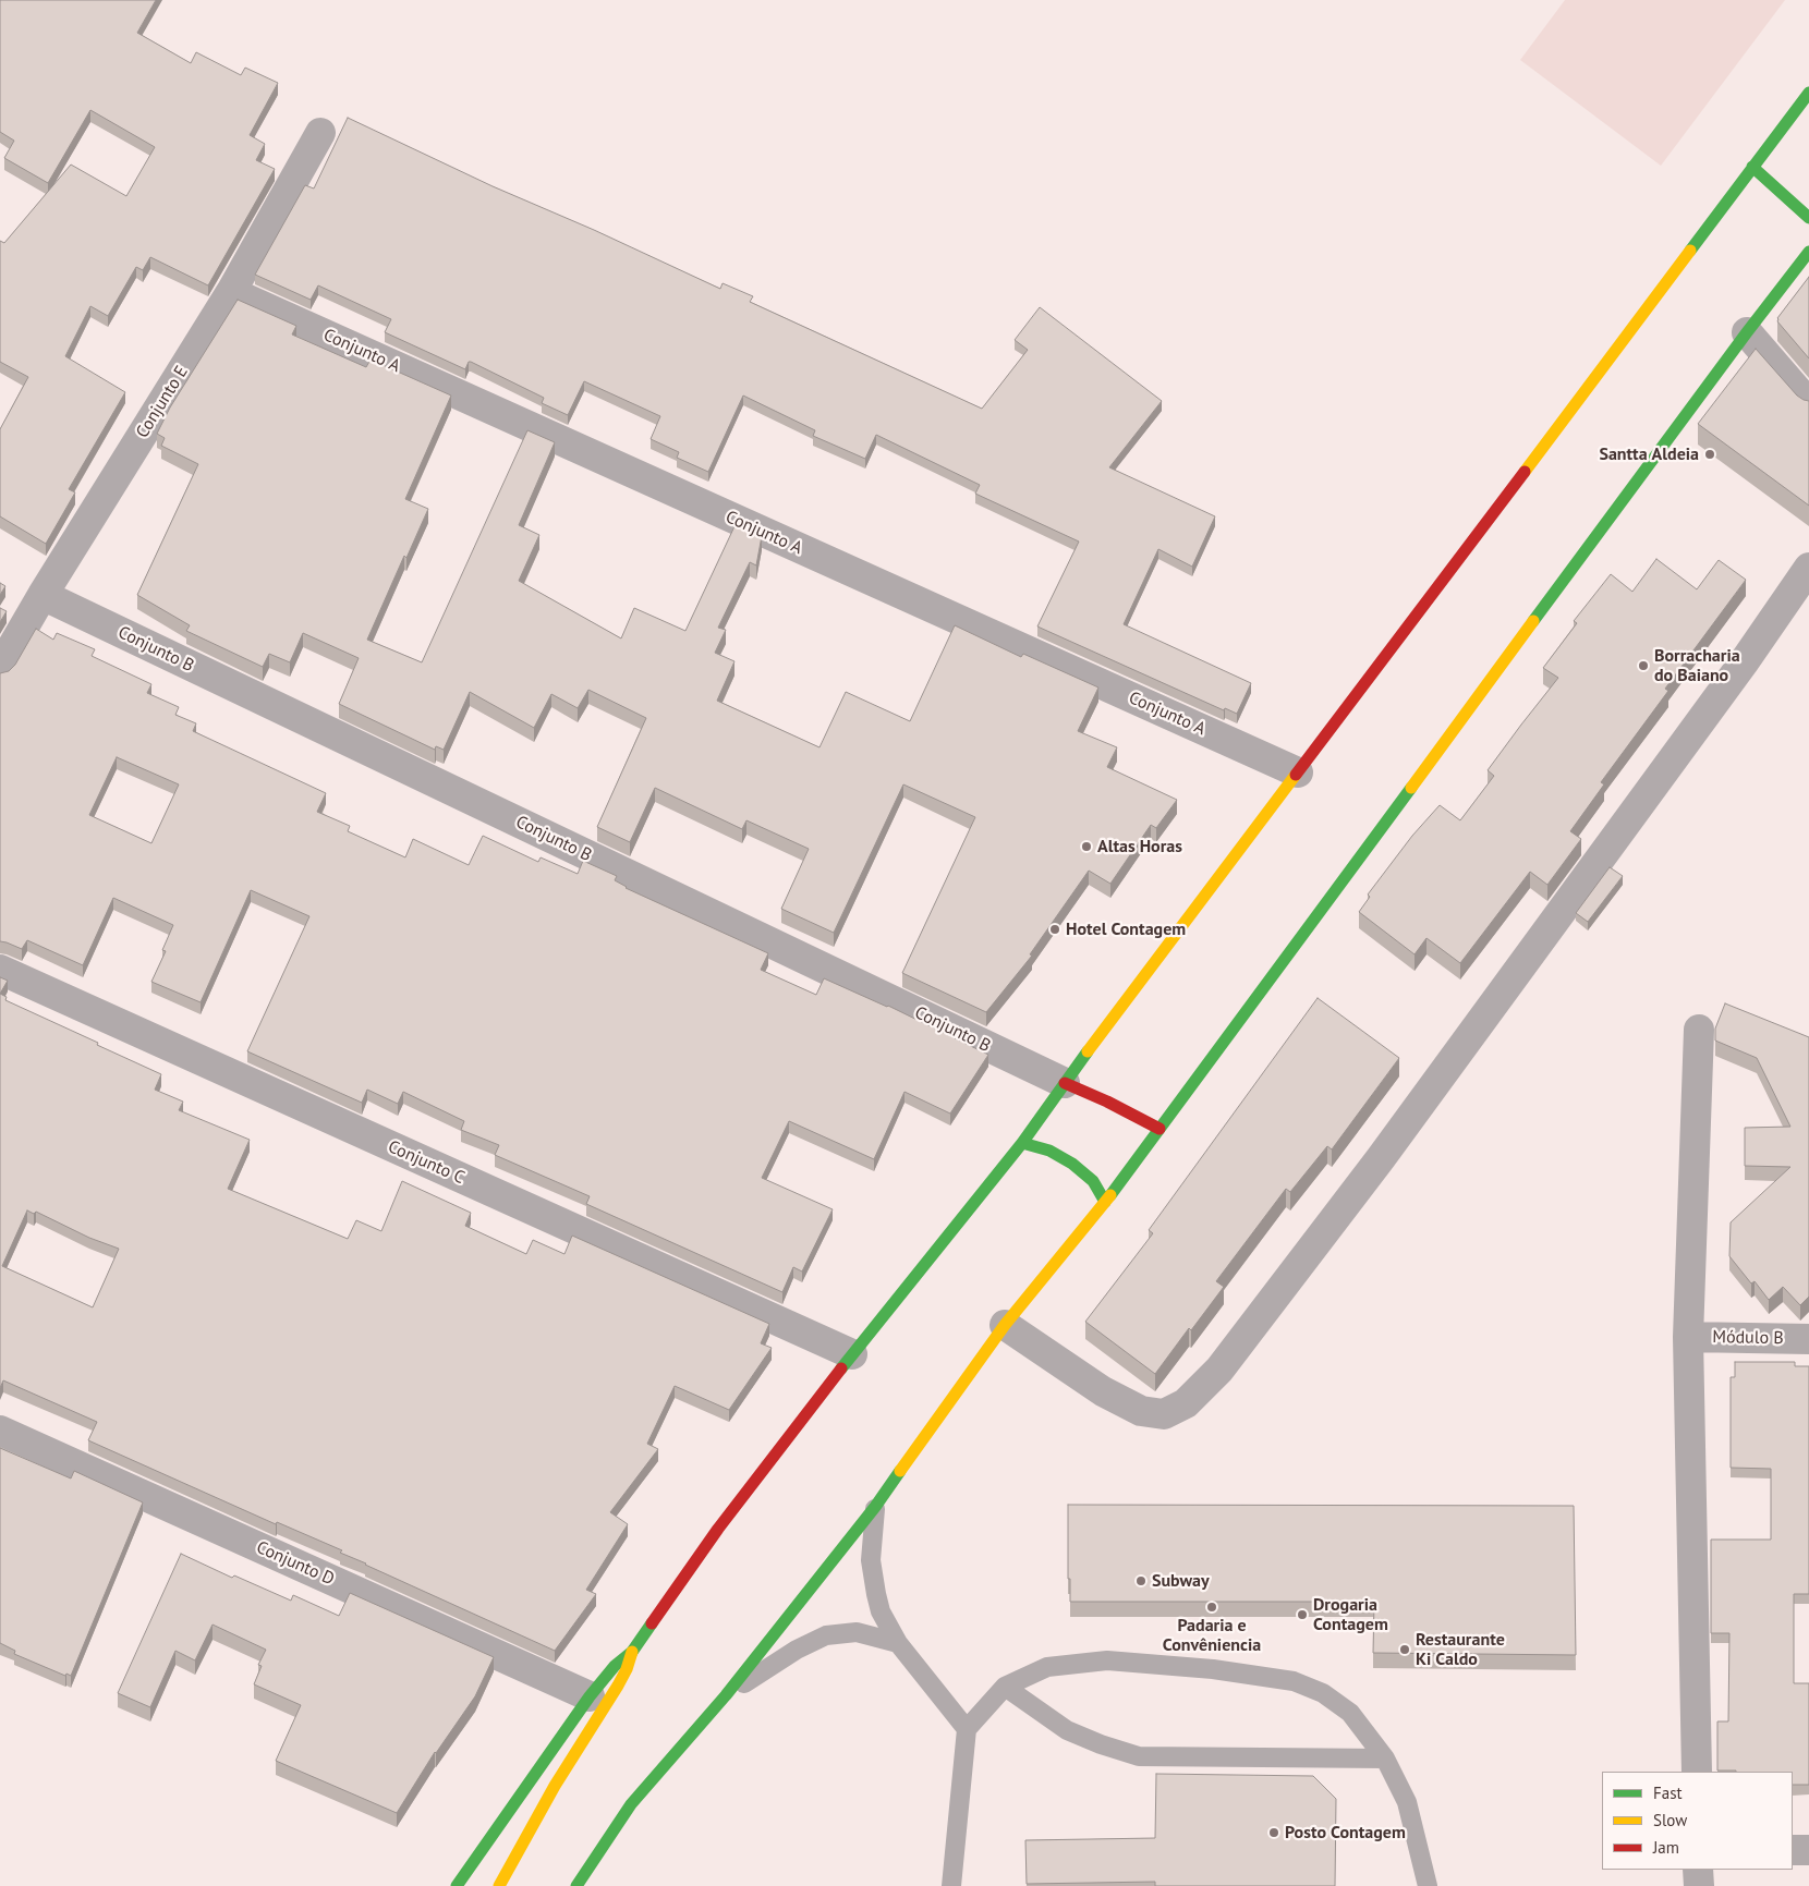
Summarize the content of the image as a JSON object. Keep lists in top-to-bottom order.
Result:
{
  "streets": {
    "street": [
      "Conjunto A",
      "Conjunto E",
      "Conjunto B",
      "Conjunto C",
      "Módulo B",
      "Conjunto D"
    ]
  },
  "crossings": [
    ["Conjunto A", "Conjunto E"],
    ["Conjunto E", "Conjunto B"]
  ],
  "places": [
    "Santta Aldeia",
    "Borracharia do Baiano",
    "Altas Horas",
    "Hotel Contagem",
    "Subway",
    "Padaria e Convêniencia",
    "Drogaria Contagem",
    "Restaurante Ki Caldo",
    "Posto Contagem"
  ],
  "legend": ["Fast", "Slow", "Jam"]
}
